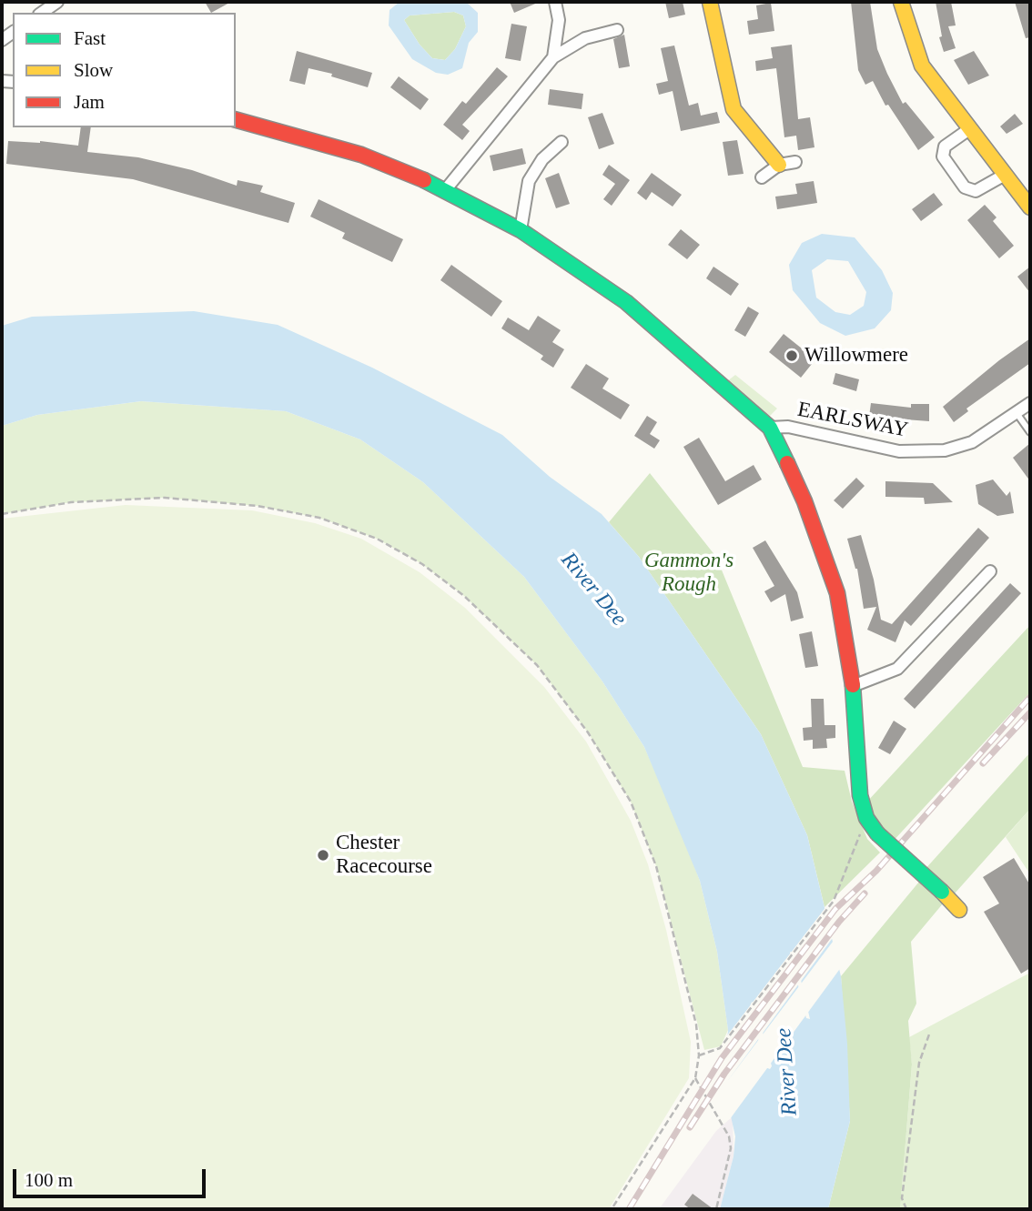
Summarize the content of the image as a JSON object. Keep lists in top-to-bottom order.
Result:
{
  "streets": {
    "street": ["EARLSWAY"]
  },
  "water": ["River Dee"],
  "parks": ["Gammon's Rough"],
  "places": ["Willowmere", "Chester Racecourse"],
  "legend": ["Fast", "Slow", "Jam"],
  "scale_bar": "100 m"
}
